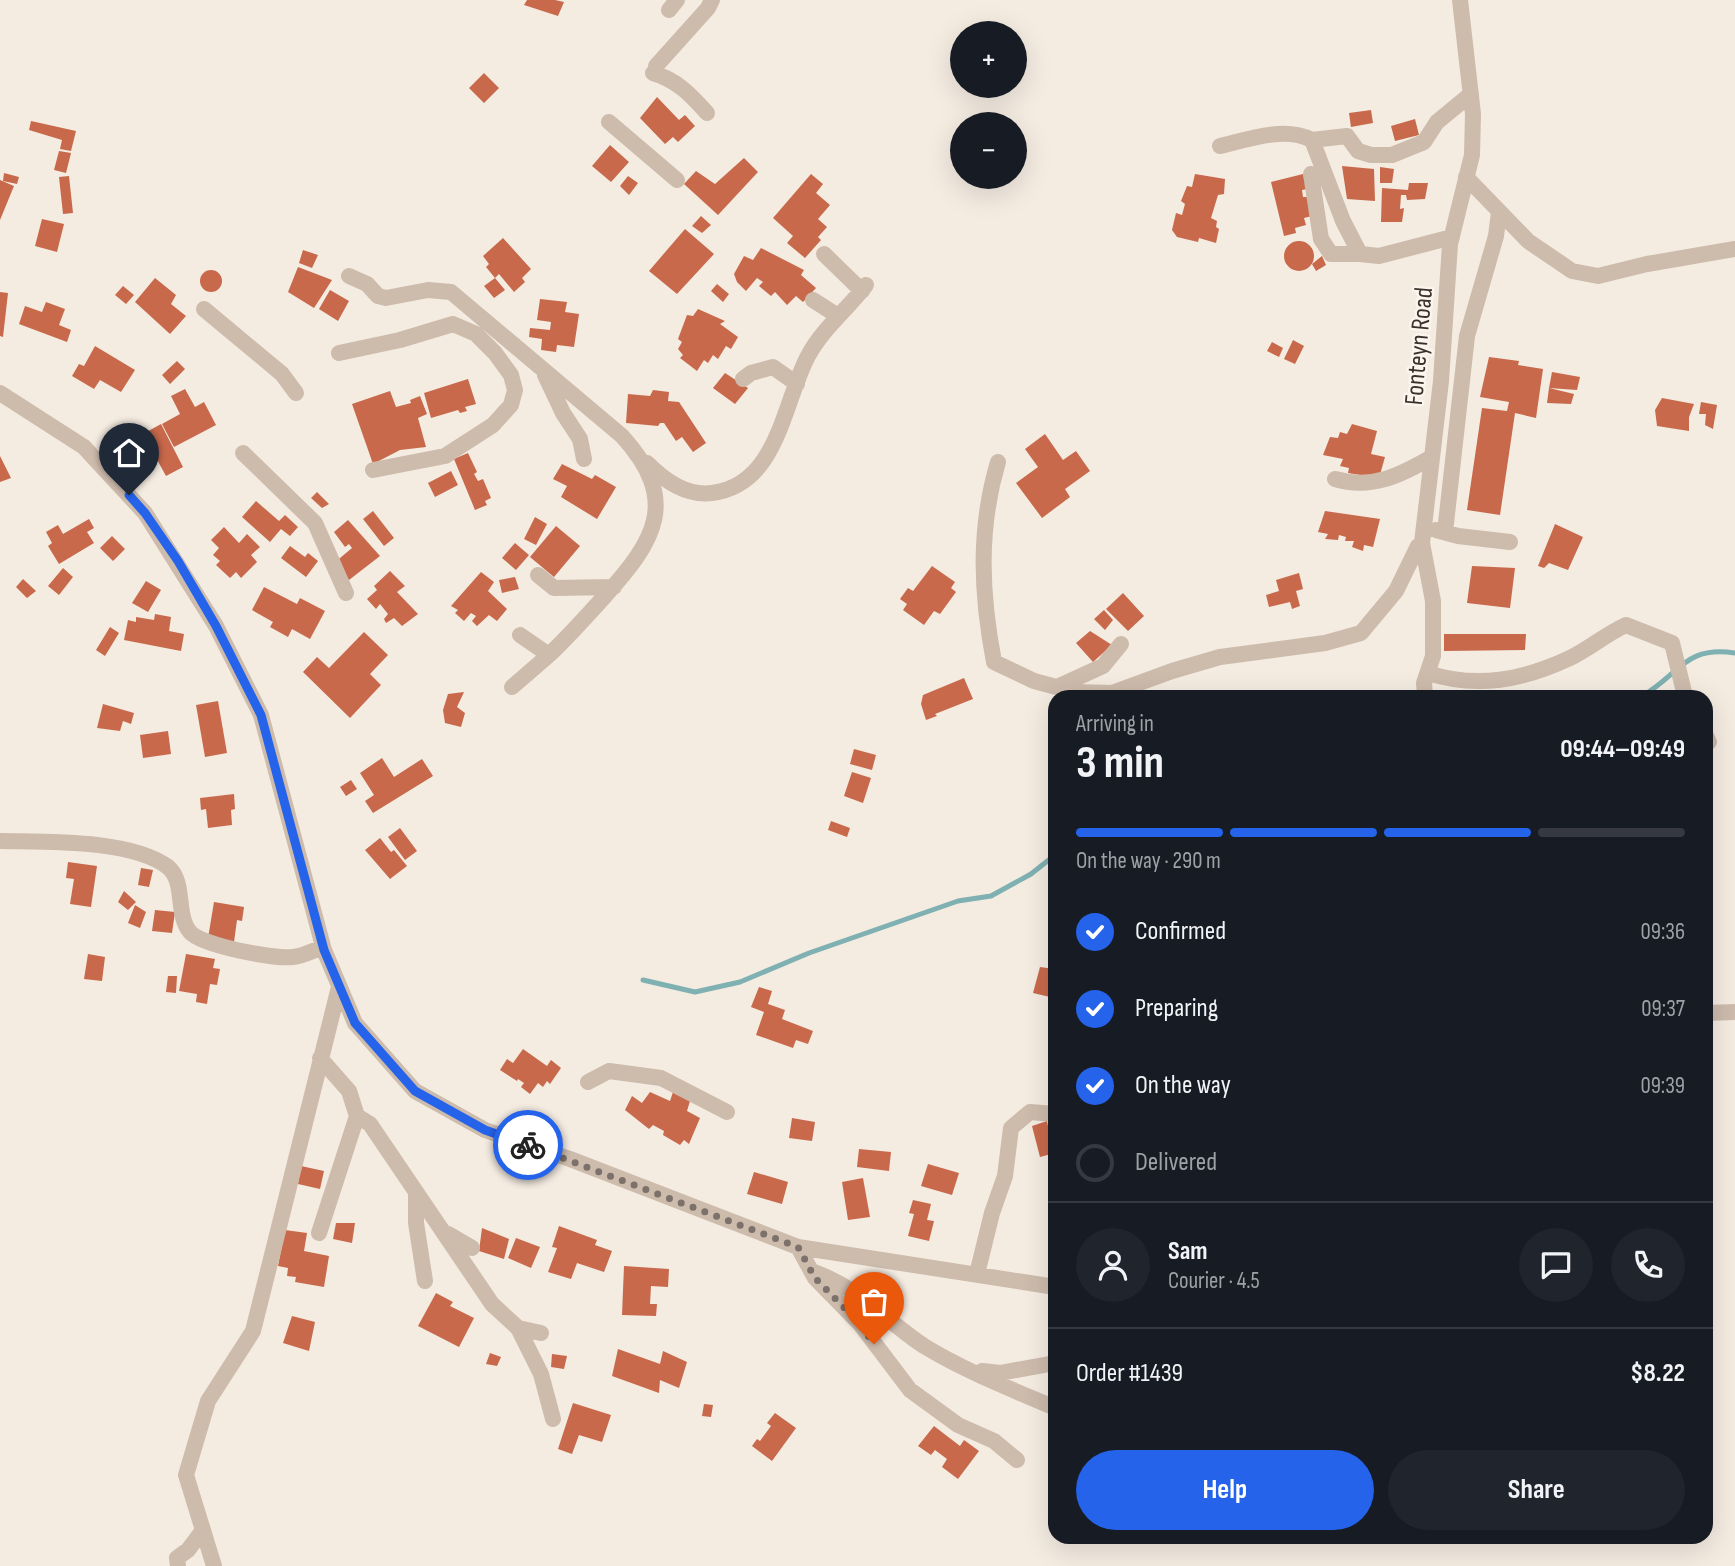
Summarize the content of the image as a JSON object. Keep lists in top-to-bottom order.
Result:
{
  "streets": {
    "street": ["Fonteyn Road"]
  },
  "page": {
    "map_buttons": ["+", "−"],
    "heading": ["3 min", "Arriving in", "09:44–09:49"],
    "panel": [
      "Sam",
      "Courier · 4.5",
      "Order #1439",
      "$8.22"
    ],
    "bar": "On the way · 290 m",
    "list": [
      ["Confirmed", "09:36"],
      ["Preparing", "09:37"],
      ["On the way", "09:39"],
      "Delivered"
    ],
    "buttons": ["Help", "Share"]
  }
}
